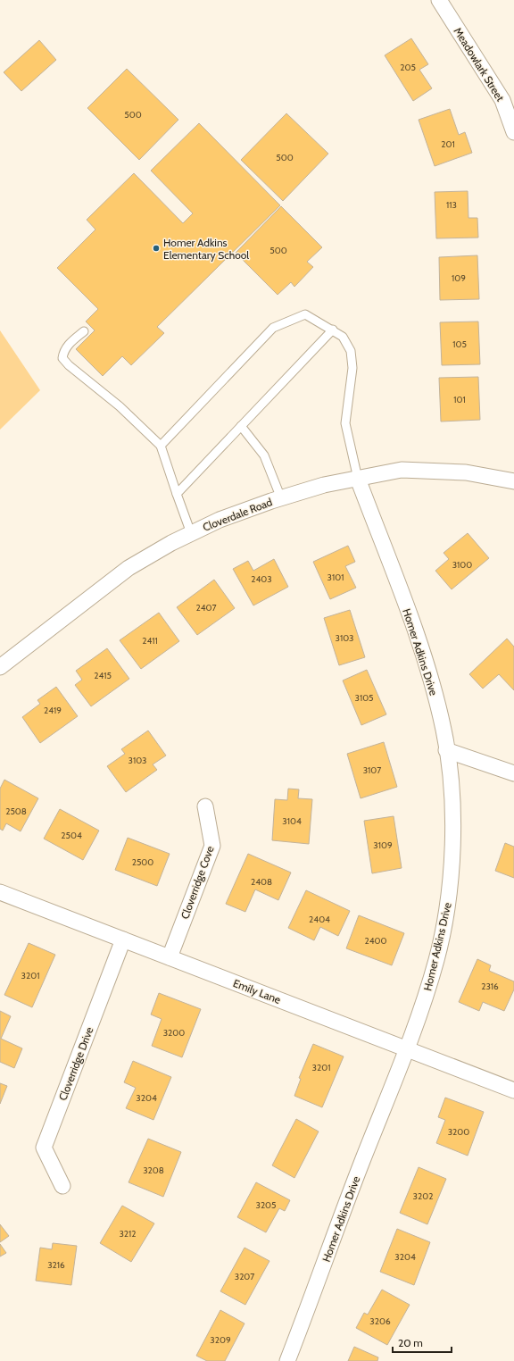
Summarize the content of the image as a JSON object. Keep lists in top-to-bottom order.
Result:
{
  "streets": {
    "street": [
      "Meadowlark Street",
      "Cloverdale Road",
      "Homer Adkins Drive",
      "Cloverridge Cove",
      "Emily Lane",
      "Cloverridge Drive"
    ]
  },
  "crossings": [
    ["Cloverdale Road", "Homer Adkins Drive"],
    ["Homer Adkins Drive", "Emily Lane"],
    ["Cloverridge Cove", "Emily Lane"],
    ["Emily Lane", "Cloverridge Drive"]
  ],
  "places": ["Homer Adkins Elementary School"],
  "house_numbers": [
    "205",
    "500",
    "201",
    "500",
    "113",
    "500",
    "109",
    "105",
    "101",
    "3100",
    "3101",
    "2403",
    "2407",
    "3103",
    "2411",
    "2415",
    "3105",
    "2419",
    "3103",
    "3107",
    "2508",
    "3104",
    "2504",
    "3109",
    "2500",
    "2408",
    "2404",
    "2400",
    "3201",
    "2316",
    "3200",
    "3201",
    "3204",
    "3200",
    "3208",
    "3202",
    "3205",
    "3212",
    "3204",
    "3216",
    "3207",
    "3206",
    "3209"
  ],
  "scale_bar": "20 m"
}
